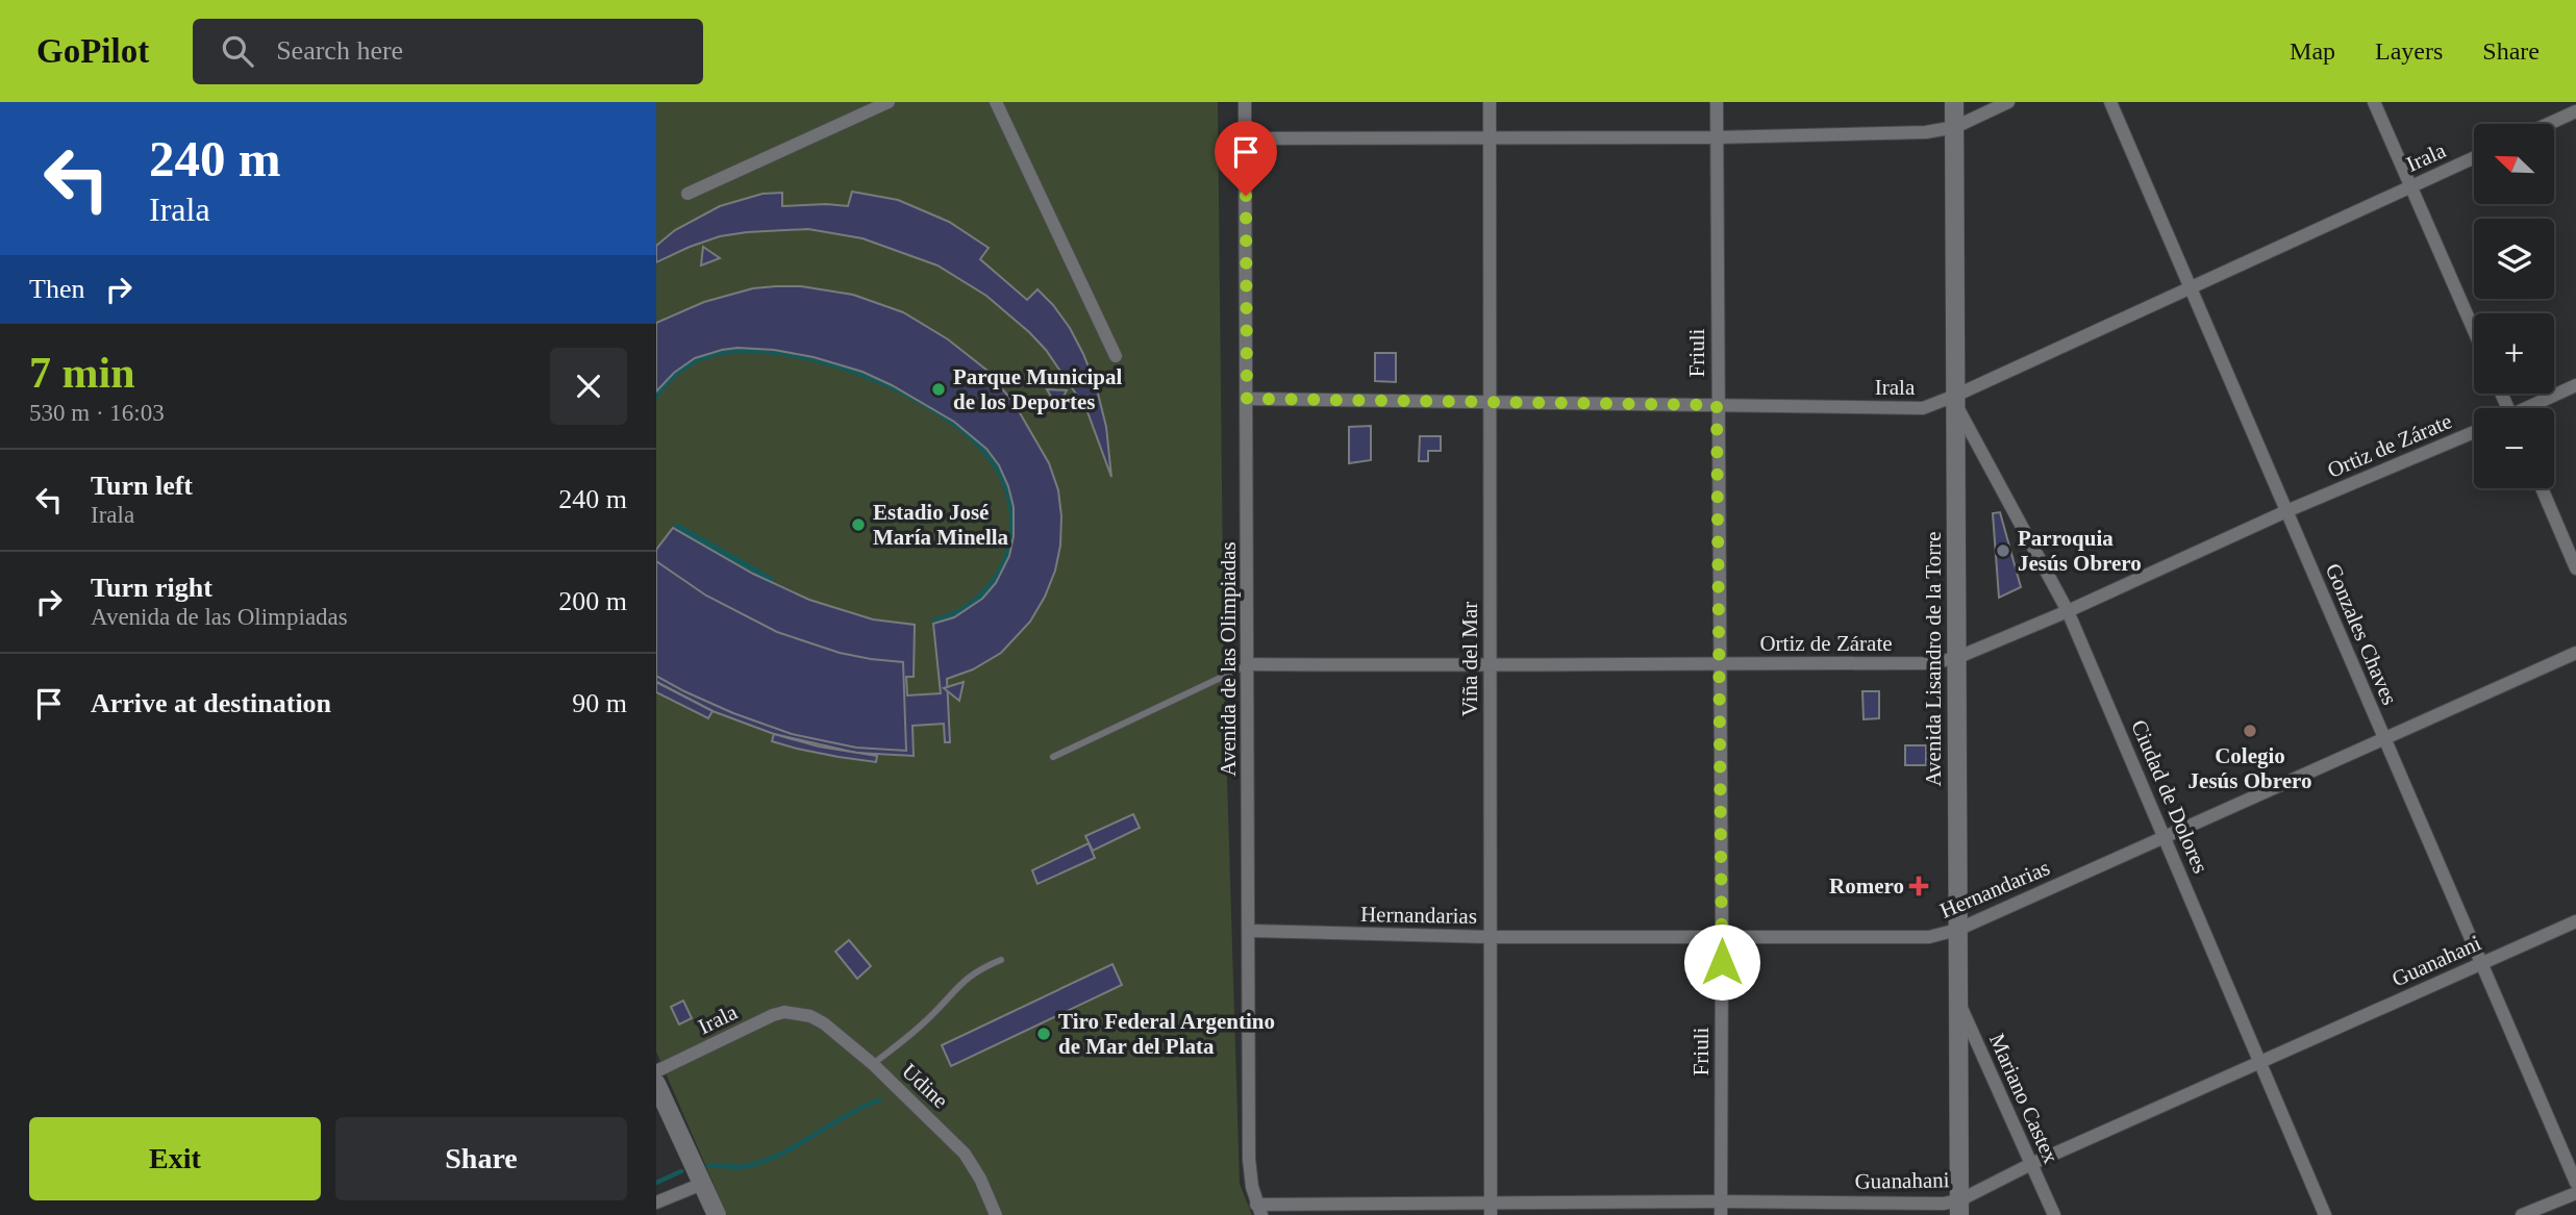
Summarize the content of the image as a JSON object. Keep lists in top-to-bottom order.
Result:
{
  "streets": {
    "street": [
      "Irala",
      "Friuli",
      "Ortiz de Zárate",
      "Gonzales Chaves",
      "Avenida de las Olimpiadas",
      "Viña del Mar",
      "Avenida Lisandro de la Torre",
      "Ciudad de Dolores",
      "Hernandarias",
      "Guanahani",
      "Udine",
      "Mariano Castex"
    ]
  },
  "crossings": [
    ["Irala", "Friuli"],
    ["Irala", "Gonzales Chaves"],
    ["Irala", "Avenida de las Olimpiadas"],
    ["Irala", "Viña del Mar"],
    ["Irala", "Avenida Lisandro de la Torre"],
    ["Irala", "Ciudad de Dolores"],
    ["Irala", "Udine"],
    ["Friuli", "Ortiz de Zárate"],
    ["Friuli", "Hernandarias"],
    ["Friuli", "Guanahani"],
    ["Ortiz de Zárate", "Gonzales Chaves"],
    ["Ortiz de Zárate", "Avenida de las Olimpiadas"],
    ["Ortiz de Zárate", "Viña del Mar"],
    ["Ortiz de Zárate", "Avenida Lisandro de la Torre"],
    ["Ortiz de Zárate", "Ciudad de Dolores"],
    ["Gonzales Chaves", "Hernandarias"],
    ["Gonzales Chaves", "Guanahani"],
    ["Avenida de las Olimpiadas", "Hernandarias"],
    ["Avenida de las Olimpiadas", "Guanahani"],
    ["Viña del Mar", "Hernandarias"],
    ["Viña del Mar", "Guanahani"],
    ["Avenida Lisandro de la Torre", "Ciudad de Dolores"],
    ["Avenida Lisandro de la Torre", "Hernandarias"],
    ["Avenida Lisandro de la Torre", "Guanahani"],
    ["Avenida Lisandro de la Torre", "Mariano Castex"],
    ["Ciudad de Dolores", "Hernandarias"],
    ["Ciudad de Dolores", "Guanahani"],
    ["Guanahani", "Mariano Castex"]
  ],
  "places": {
    "other": [
      "Parque Municipal de los Deportes",
      "Estadio José María Minella",
      "Parroquia Jesús Obrero",
      "Colegio Jesús Obrero",
      "Tiro Federal Argentino de Mar del Plata"
    ],
    "health": ["Romero"]
  },
  "north": "top left",
  "page": {
    "header": "GoPilot",
    "search": "Search here",
    "nav": ["Map", "Layers", "Share"],
    "turn": ["240 m", "Irala"],
    "map_buttons": ["+", "−"],
    "then": "Then",
    "heading": ["7 min", "530 m · 16:03"],
    "list": [
      {
        "name": "Turn left",
        "note": "Irala",
        "value": "240 m"
      },
      {
        "name": "Turn right",
        "note": "Avenida de las Olimpiadas",
        "value": "200 m"
      },
      {
        "name": "Arrive at destination",
        "value": "90 m"
      }
    ],
    "buttons": ["Exit", "Share"]
  }
}
